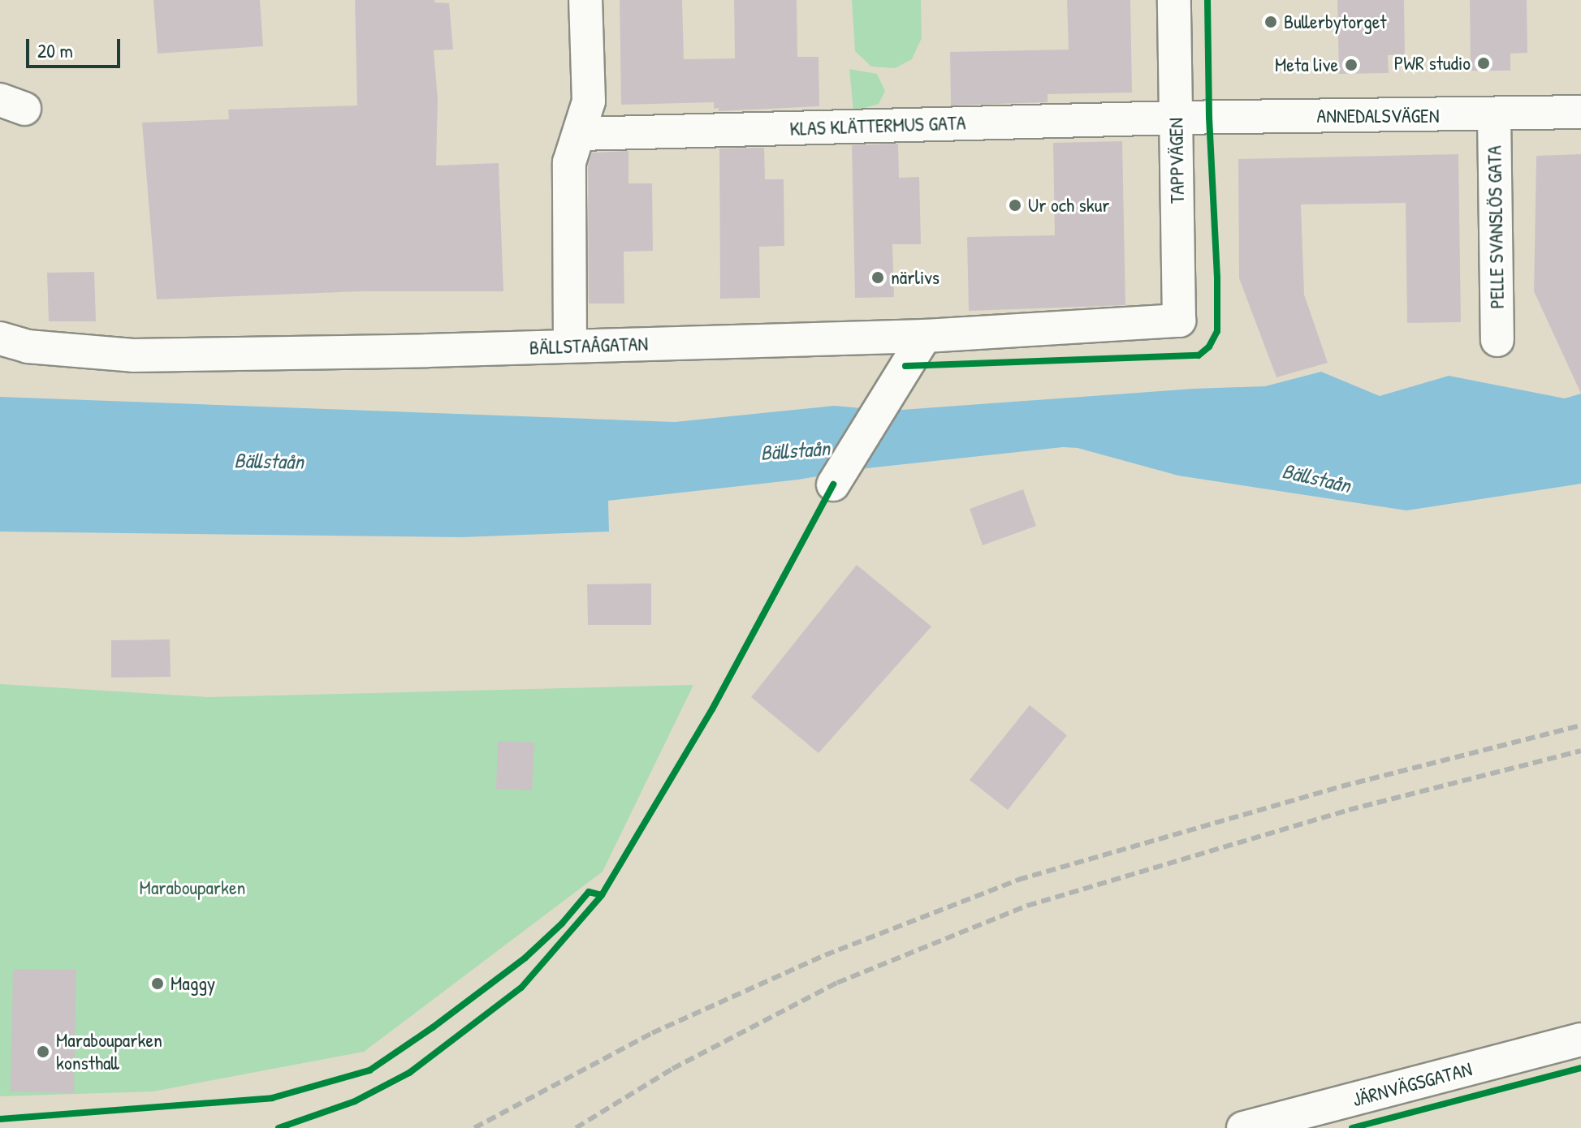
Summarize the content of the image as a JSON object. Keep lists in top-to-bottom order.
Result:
{
  "streets": {
    "street": [
      "ANNEDALSVÄGEN",
      "KLAS KLÄTTERMUS GATA",
      "TAPPVÄGEN",
      "PELLE SVANSLÖS GATA",
      "BÄLLSTAÅGATAN",
      "JÄRNVÄGSGATAN"
    ]
  },
  "crossings": [
    ["ANNEDALSVÄGEN", "KLAS KLÄTTERMUS GATA"],
    ["ANNEDALSVÄGEN", "TAPPVÄGEN"],
    ["ANNEDALSVÄGEN", "PELLE SVANSLÖS GATA"],
    ["KLAS KLÄTTERMUS GATA", "TAPPVÄGEN"],
    ["TAPPVÄGEN", "BÄLLSTAÅGATAN"]
  ],
  "water": ["Bällstaån"],
  "parks": ["Marabouparken"],
  "places": [
    "Bullerbytorget",
    "PWR studio",
    "Meta live",
    "Ur och skur",
    "närlivs",
    "Maggy",
    "Marabouparken konsthall"
  ],
  "scale_bar": "20 m"
}
